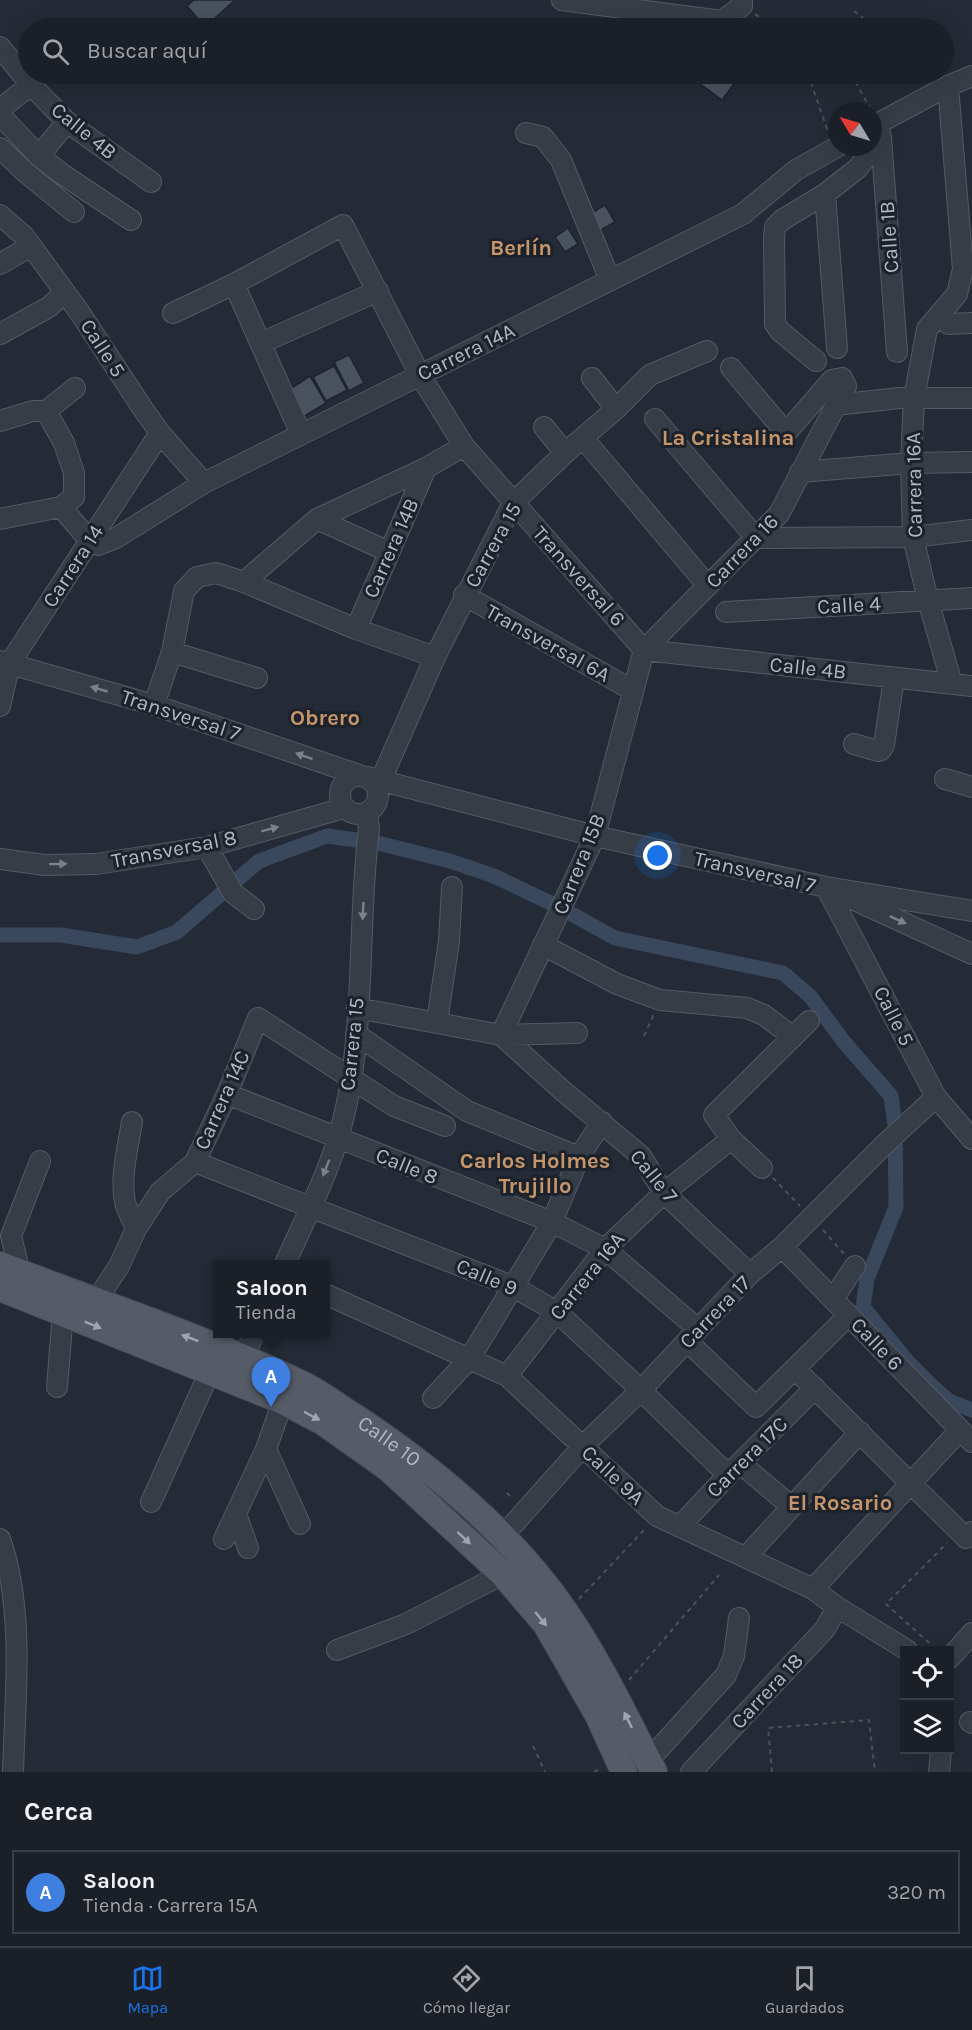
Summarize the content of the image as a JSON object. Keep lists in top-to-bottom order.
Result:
{
  "streets": {
    "main road": ["Calle 10"],
    "street": [
      "Calle 4B",
      "Calle 1B",
      "Calle 5",
      "Carrera 14A",
      "Carrera 16A",
      "Carrera 15",
      "Carrera 14B",
      "Carrera 16",
      "Carrera 14",
      "Transversal 6",
      "Calle 4",
      "Transversal 6A",
      "Transversal 7",
      "Transversal 8",
      "Carrera 15B",
      "Carrera 14C",
      "Calle 8",
      "Calle 7",
      "Calle 9",
      "Carrera 17",
      "Calle 6",
      "Carrera 17C",
      "Calle 9A",
      "Carrera 18"
    ]
  },
  "crossings": [
    ["Calle 4B", "Carrera 16A"],
    ["Calle 4B", "Carrera 16"],
    ["Calle 4B", "Transversal 6"],
    ["Calle 4B", "Carrera 15B"],
    ["Calle 5", "Carrera 14A"],
    ["Calle 5", "Carrera 14"],
    ["Calle 5", "Transversal 7"],
    ["Calle 5", "Carrera 17"],
    ["Carrera 14A", "Carrera 14"],
    ["Carrera 14A", "Transversal 6"],
    ["Carrera 16A", "Calle 4"],
    ["Carrera 16A", "Calle 8"],
    ["Carrera 16A", "Calle 7"],
    ["Carrera 16A", "Calle 9"],
    ["Carrera 16A", "Calle 9A"],
    ["Carrera 15", "Transversal 6"],
    ["Carrera 15", "Transversal 6A"],
    ["Carrera 15", "Transversal 7"],
    ["Carrera 15", "Transversal 8"],
    ["Carrera 15", "Carrera 14C"],
    ["Carrera 15", "Calle 8"],
    ["Carrera 15", "Calle 9"],
    ["Carrera 16", "Transversal 6"],
    ["Carrera 16", "Carrera 15B"],
    ["Carrera 14", "Transversal 7"],
    ["Transversal 6", "Carrera 15B"],
    ["Transversal 6A", "Carrera 15B"],
    ["Transversal 7", "Transversal 8"],
    ["Transversal 7", "Carrera 15B"],
    ["Carrera 15B", "Calle 7"],
    ["Carrera 14C", "Calle 8"],
    ["Carrera 14C", "Calle 9"],
    ["Carrera 14C", "Calle 10"],
    ["Calle 8", "Carrera 17"],
    ["Calle 7", "Carrera 17"],
    ["Calle 9", "Carrera 17"],
    ["Calle 9", "Carrera 17C"],
    ["Carrera 17", "Calle 6"],
    ["Carrera 17", "Calle 10"],
    ["Carrera 17", "Calle 9A"],
    ["Carrera 17C", "Calle 9A"],
    ["Calle 9A", "Carrera 18"]
  ],
  "one_way": ["Transversal 8"],
  "districts": [
    "Berlín",
    "La Cristalina",
    "Obrero",
    "Carlos Holmes Trujillo",
    "El Rosario"
  ],
  "north": "top left",
  "page": {
    "search": "Buscar aquí",
    "popup": ["Saloon", "Tienda"],
    "pins": "A",
    "heading": "Cerca",
    "list": [
      {
        "mark": "A",
        "name": "Saloon",
        "note": "Tienda · Carrera 15A",
        "value": "320 m"
      }
    ],
    "nav": ["Mapa", "Cómo llegar", "Guardados"]
  }
}
